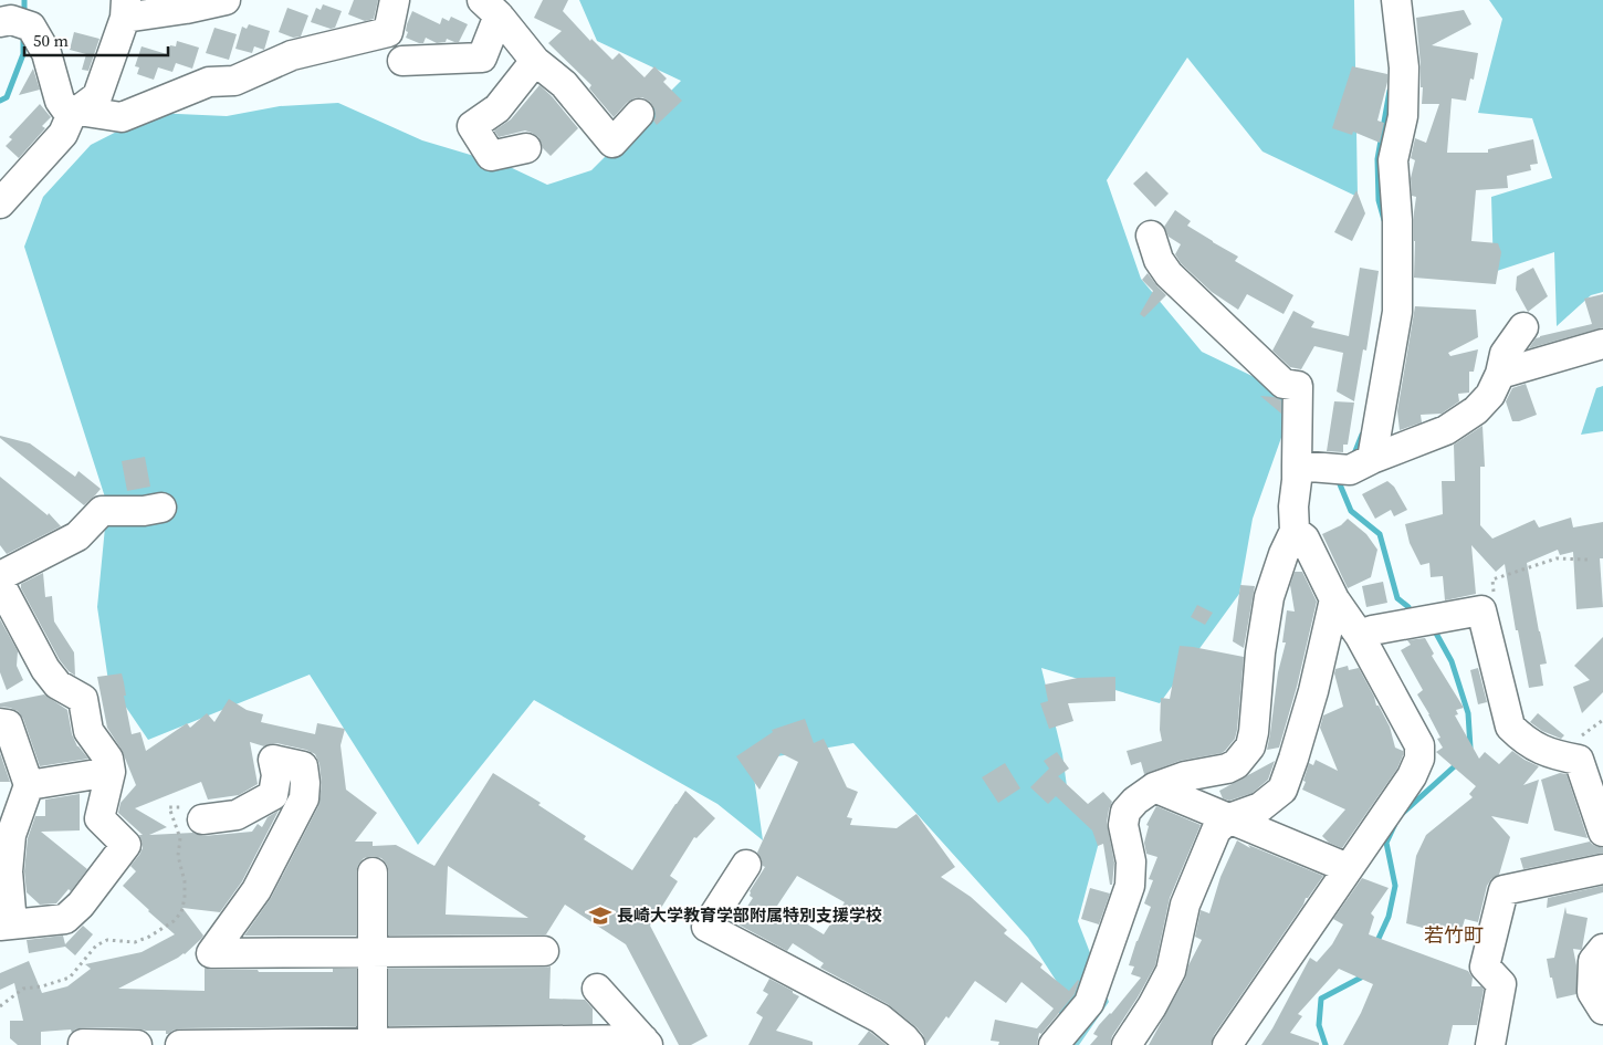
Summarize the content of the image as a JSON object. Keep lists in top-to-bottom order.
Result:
{
  "districts": ["若竹町"],
  "places": {
    "school or university": ["長崎大学教育学部附属特別支援学校"]
  },
  "scale_bar": "50 m"
}
